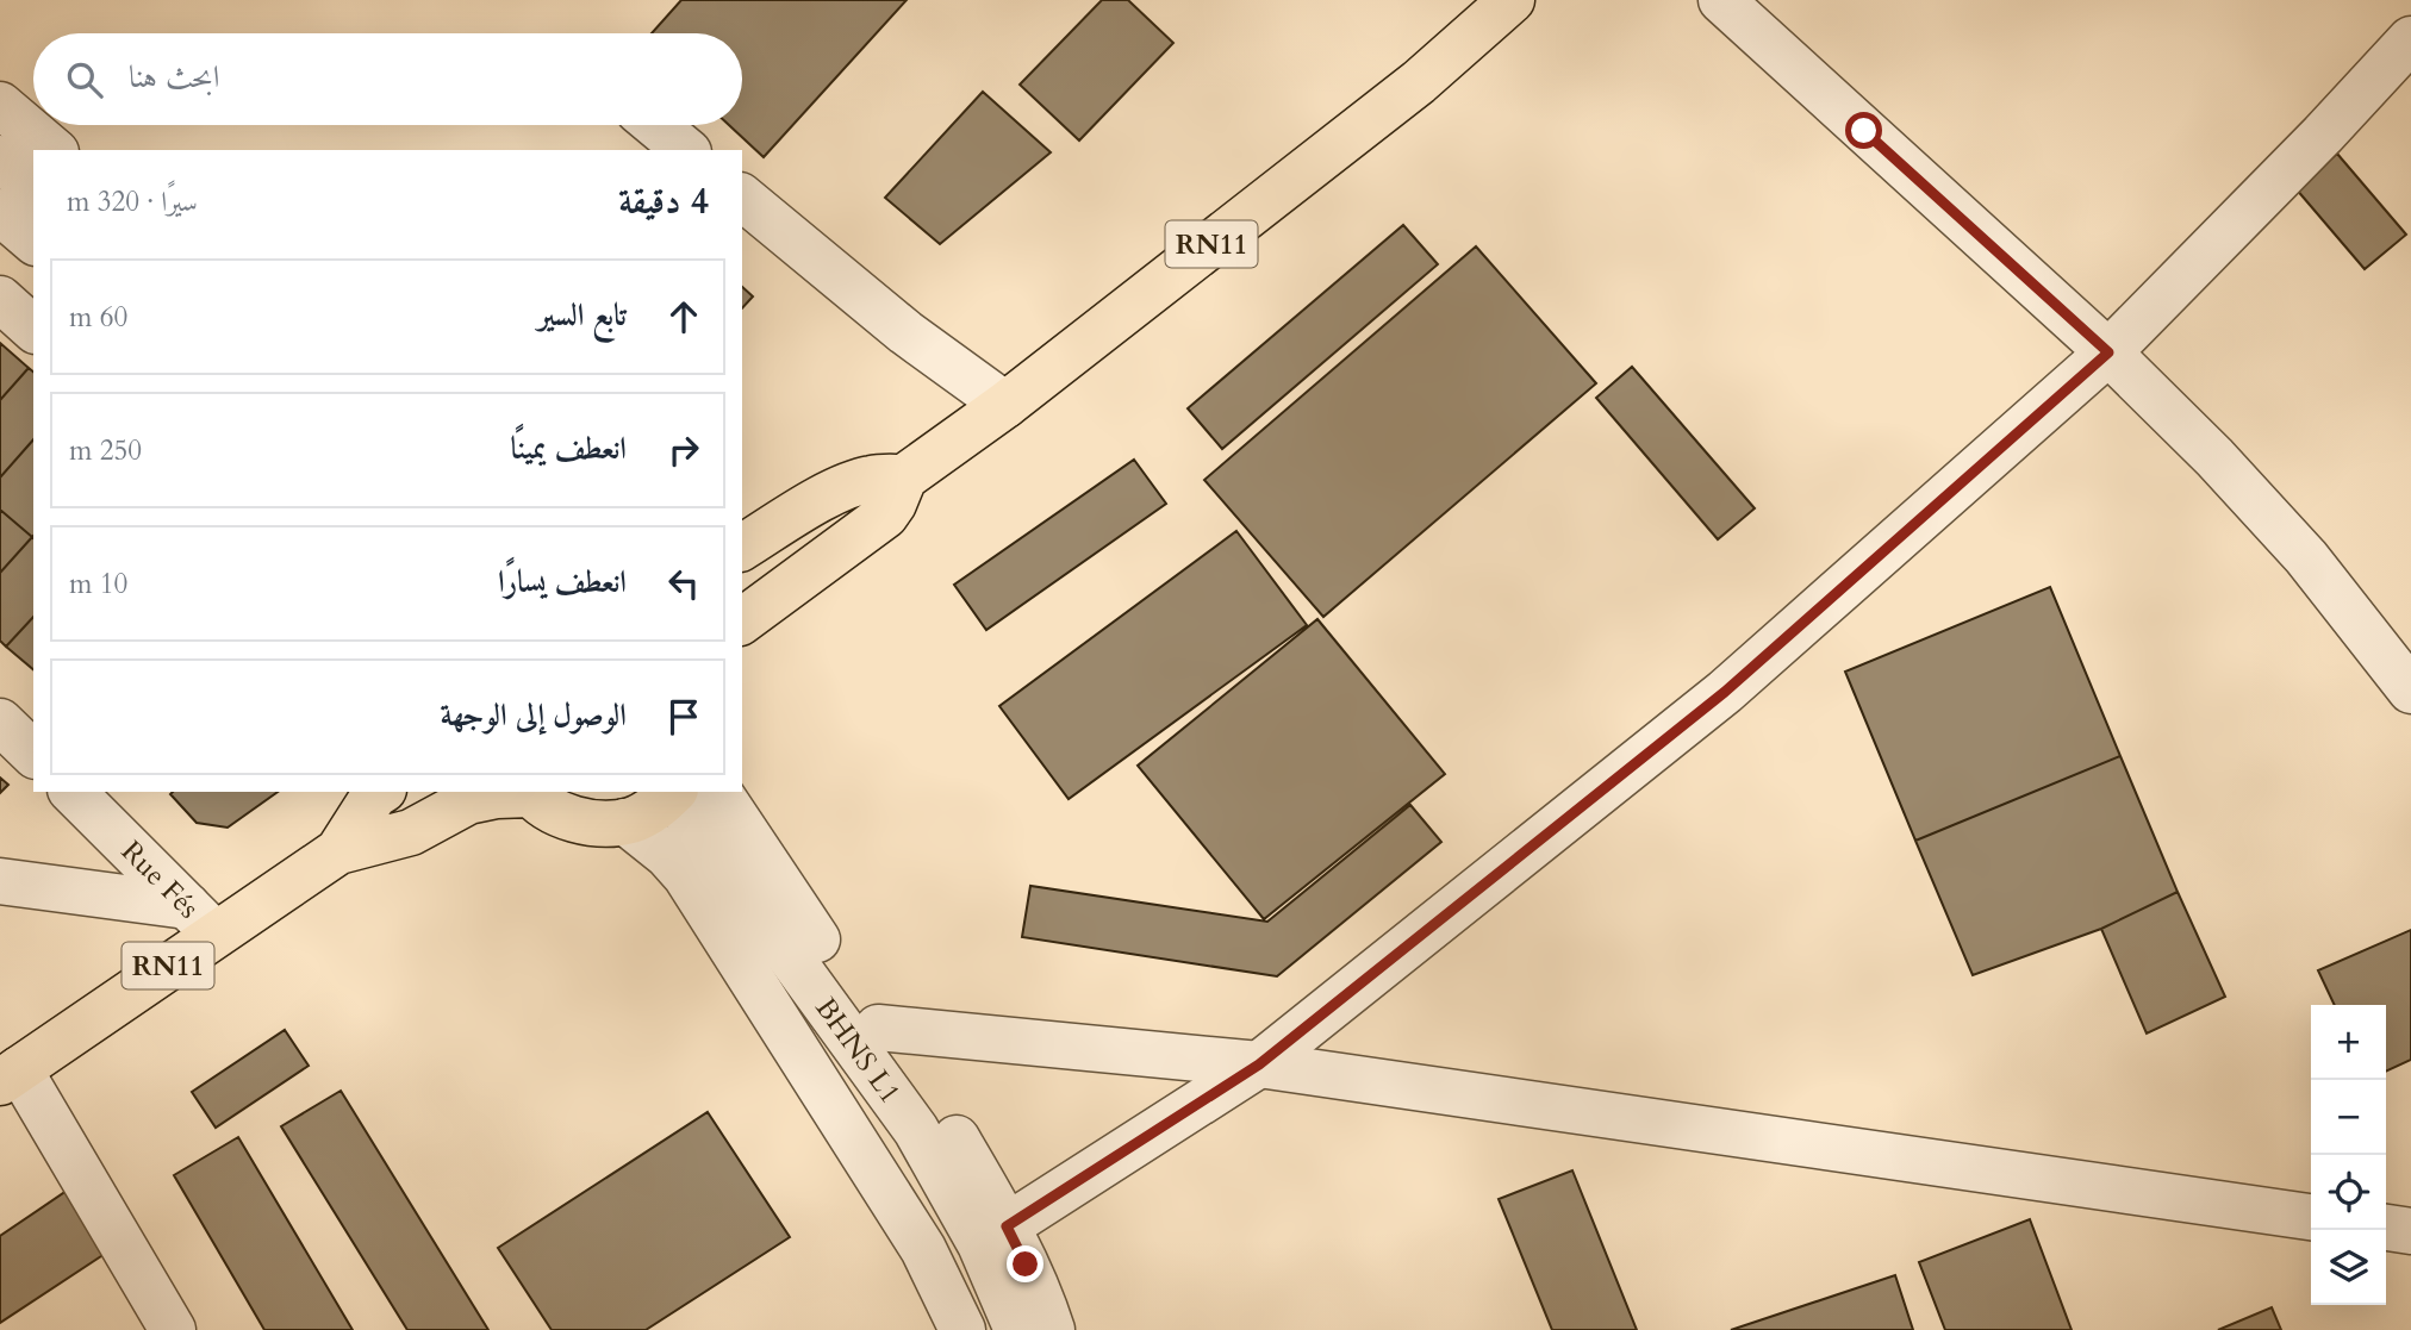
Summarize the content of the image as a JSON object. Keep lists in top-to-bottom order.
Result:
{
  "streets": {
    "main road": ["RN11"],
    "street": ["Rue Fés", "BHNS L1"]
  },
  "crossings": [
    ["RN11", "Rue Fés"]
  ],
  "page": {
    "search": "ابحث هنا",
    "heading": ["4 دقيقة", "سيرًا · 320 m"],
    "list": [
      ["تابع السير", "60 m"],
      ["انعطف يمينًا", "250 m"],
      ["انعطف يسارًا", "10 m"],
      "الوصول إلى الوجهة"
    ],
    "map_buttons": ["+", "−"]
  }
}
